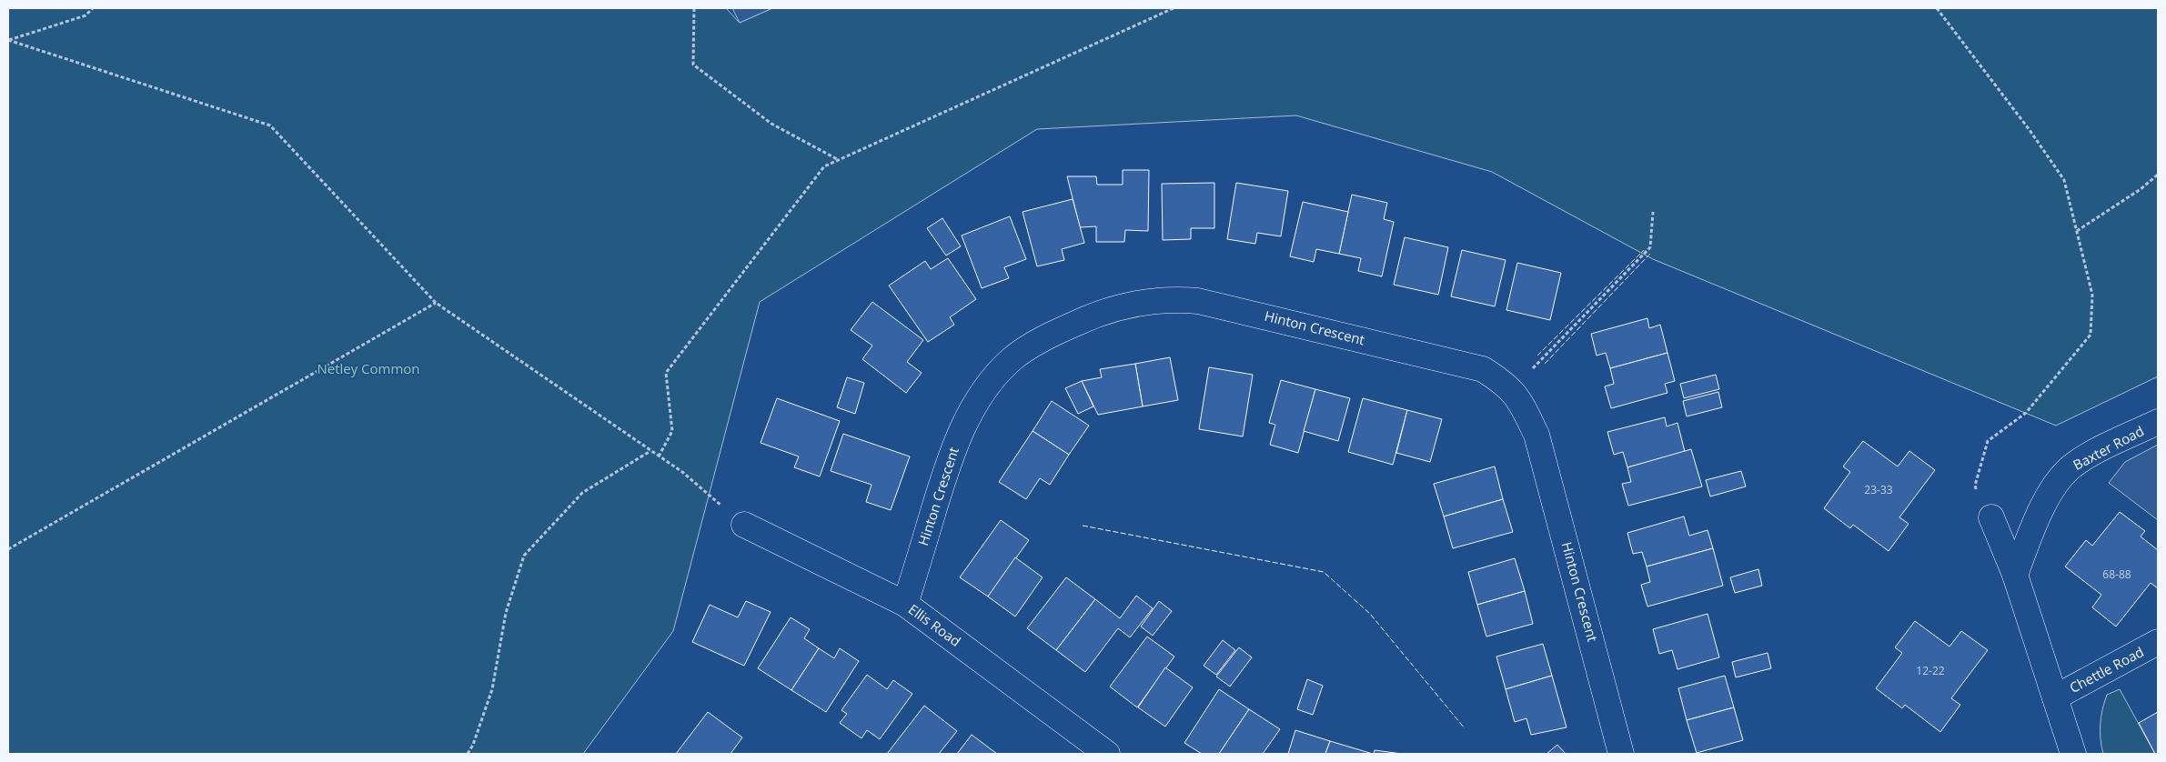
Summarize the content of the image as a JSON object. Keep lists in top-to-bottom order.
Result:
{
  "streets": {
    "street": [
      "Hinton Crescent",
      "Baxter Road",
      "Ellis Road",
      "Chettle Road"
    ]
  },
  "crossings": [
    ["Hinton Crescent", "Ellis Road"]
  ],
  "parks": ["Netley Common"],
  "house_numbers": ["23-33", "68-88", "12-22"]
}
